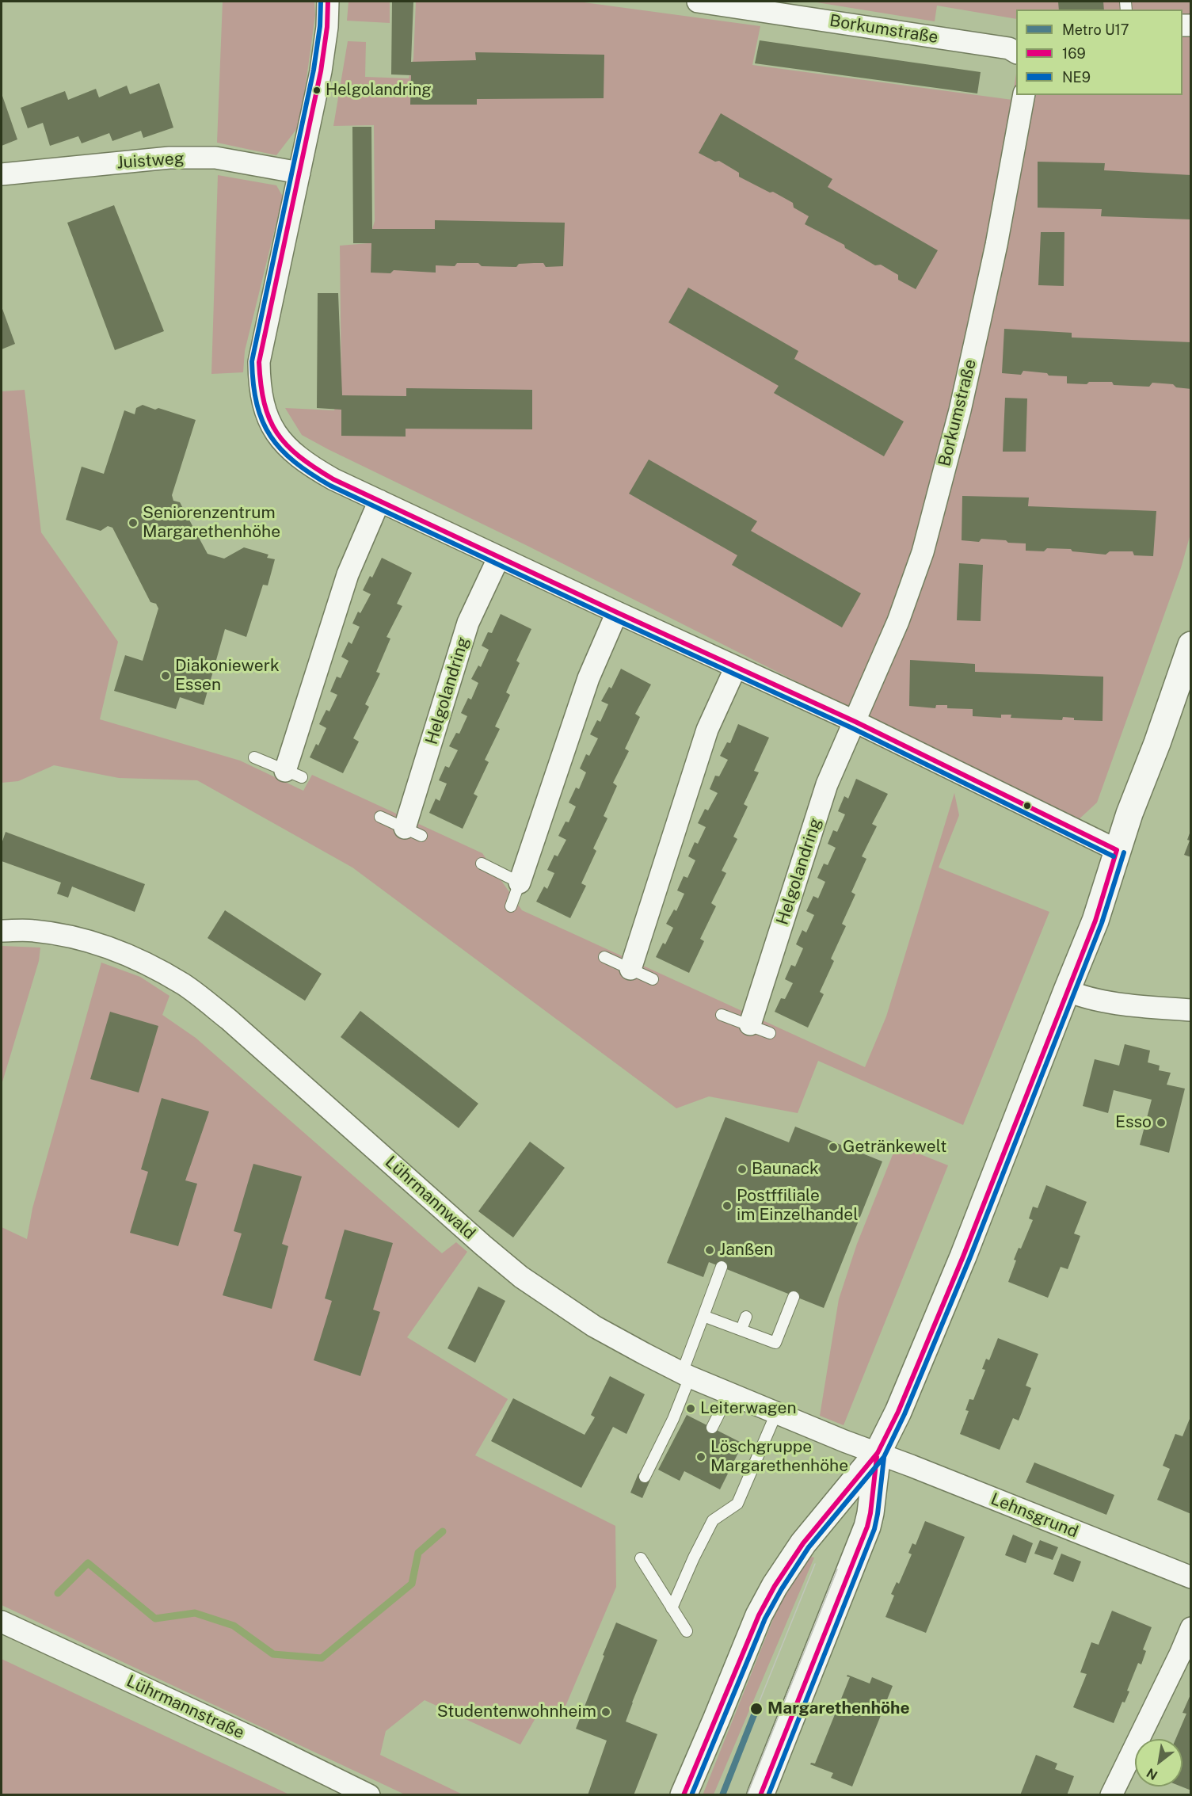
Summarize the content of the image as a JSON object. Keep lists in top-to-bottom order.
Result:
{
  "streets": {
    "street": [
      "Borkumstraße",
      "Juistweg",
      "Helgolandring",
      "Lührmannwald",
      "Lehnsgrund",
      "Lührmannstraße"
    ]
  },
  "crossings": [
    ["Borkumstraße", "Helgolandring"],
    ["Lührmannwald", "Lehnsgrund"]
  ],
  "places": [
    "Helgolandring",
    "Seniorenzentrum Margarethenhöhe",
    "Diakoniewerk Essen",
    "Esso",
    "Getränkewelt",
    "Baunack",
    "Postffiliale im Einzelhandel",
    "Janßen",
    "Leiterwagen",
    "Löschgruppe Margarethenhöhe",
    "Margarethenhöhe",
    "Studentenwohnheim"
  ],
  "lines": ["transit line 169", "transit line NE9", "metro line U17"],
  "legend": ["Metro U17", "169", "NE9"],
  "north": "bottom left"
}
